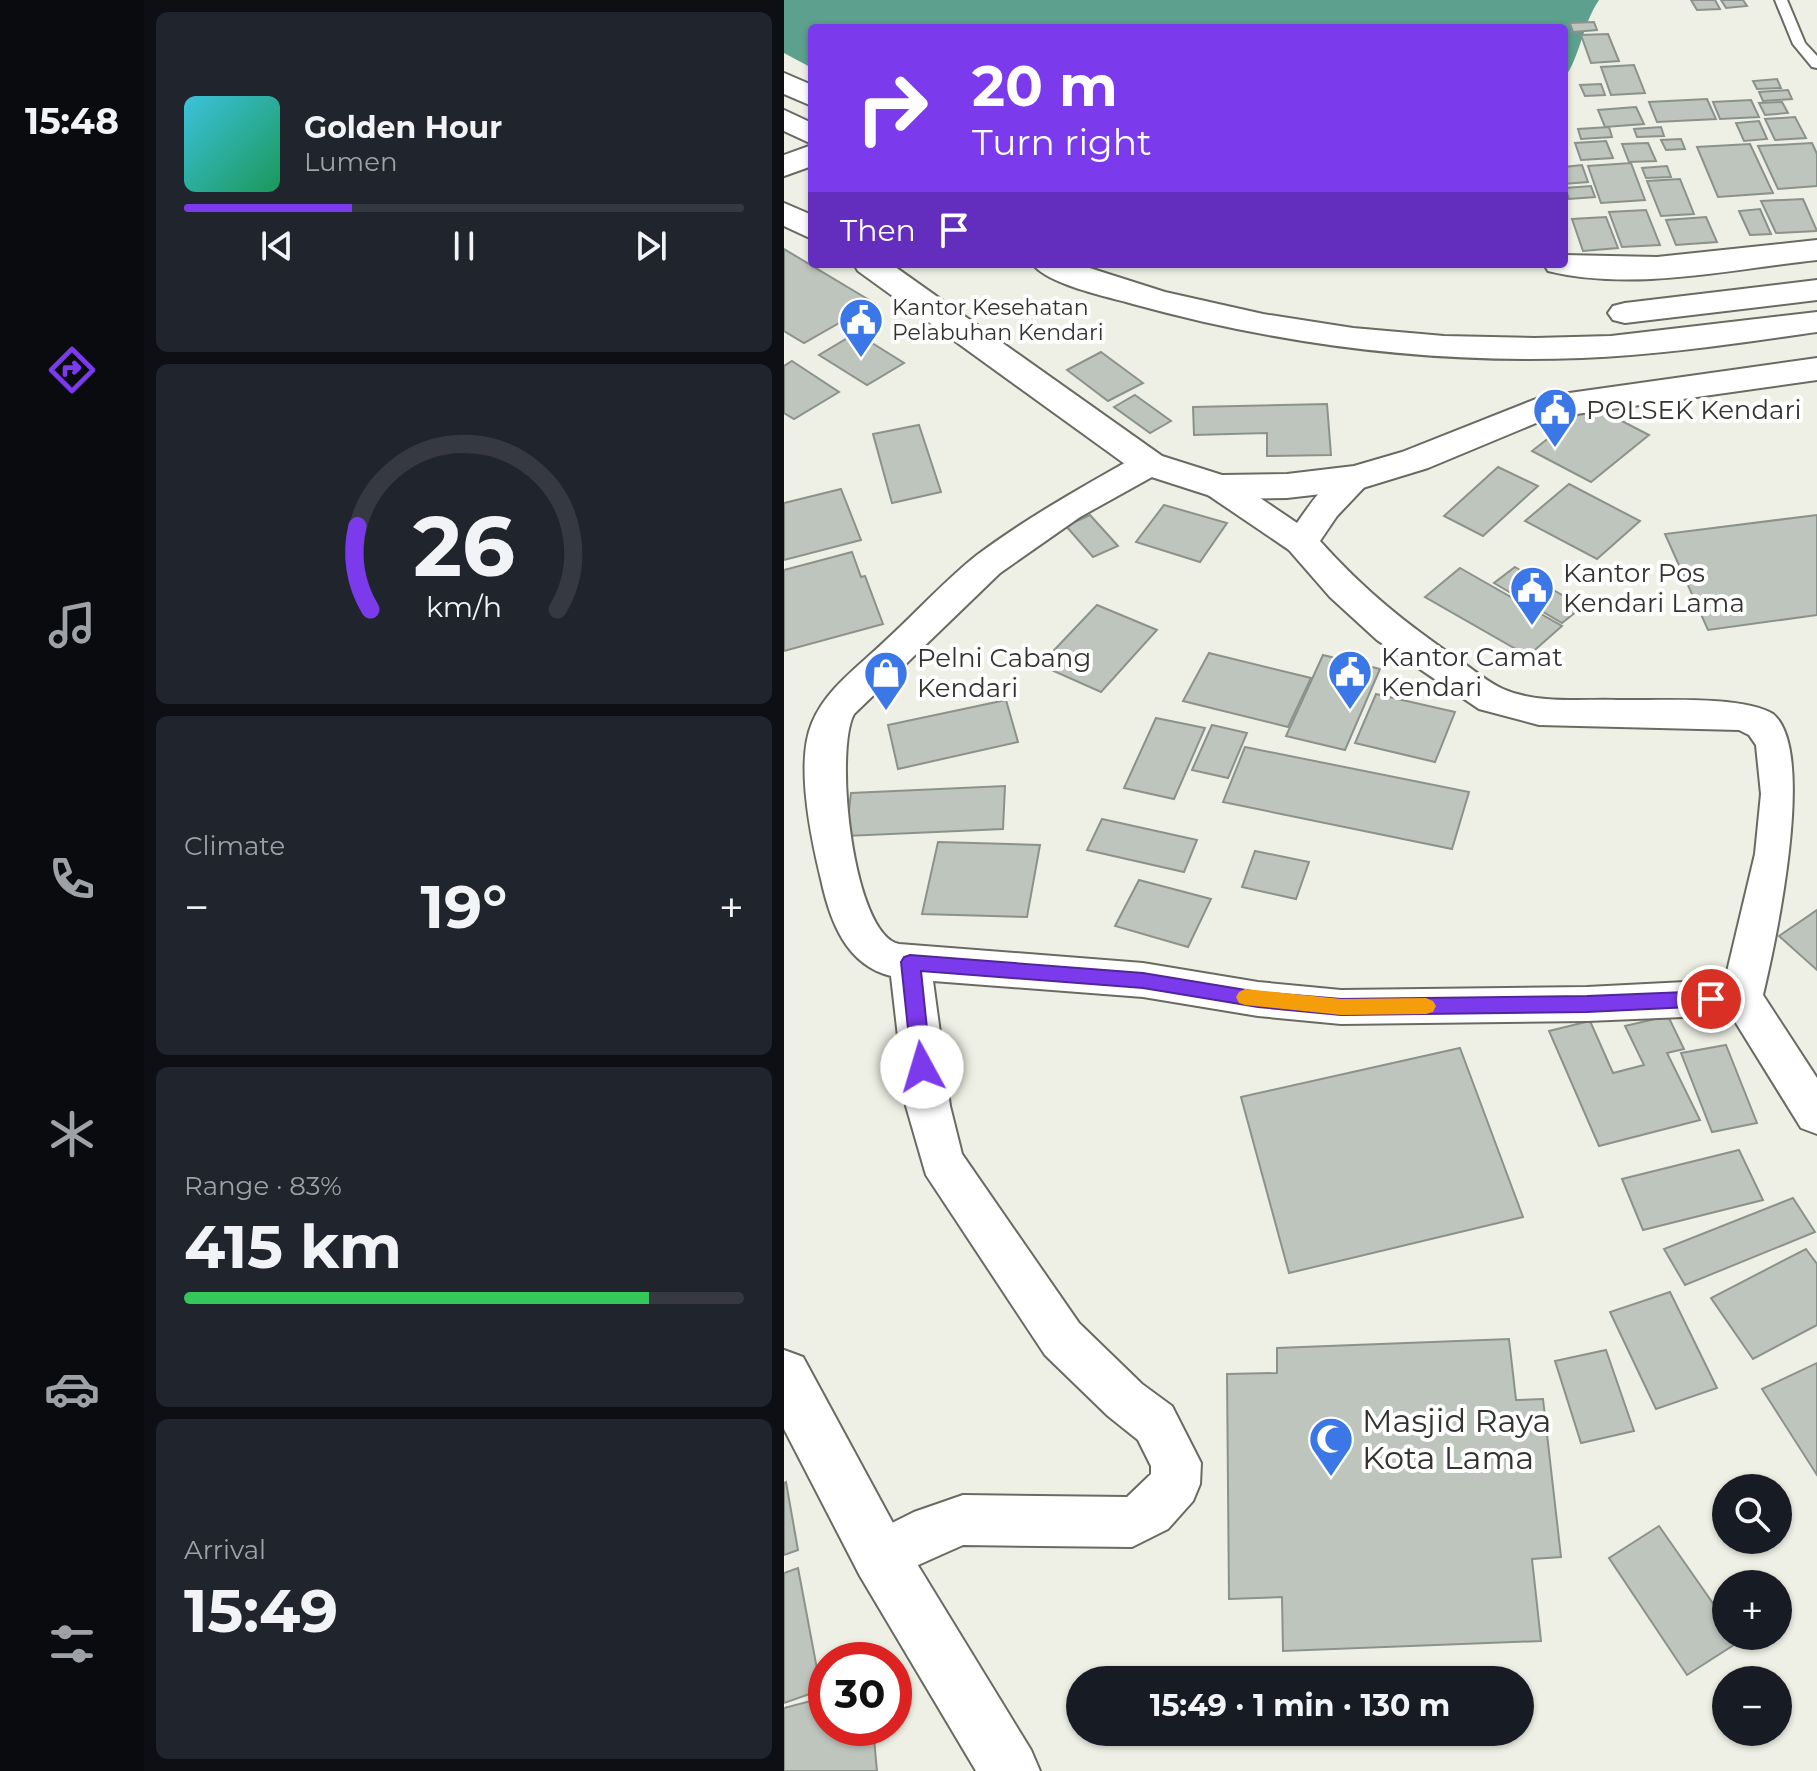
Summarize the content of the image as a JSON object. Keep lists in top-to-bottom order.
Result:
{
  "places": {
    "public building": [
      "Kantor Kesehatan Pelabuhan Kendari",
      "POLSEK Kendari",
      "Kantor Pos Kendari Lama",
      "Kantor Camat Kendari"
    ],
    "shop": ["Pelni Cabang Kendari"],
    "mosque": ["Masjid Raya Kota Lama"]
  },
  "page": {
    "tabs": "15:48",
    "turn": ["20 m", "Turn right"],
    "song": ["Golden Hour", "Lumen"],
    "then": "Then",
    "tile": [
      "Climate",
      ["Range · 83%", "415 km"],
      ["Arrival", "15:49"]
    ],
    "heat": ["−", "19°", "+"],
    "map_buttons": ["+", "−"],
    "limit": "30",
    "trip": "15:49 · 1 min · 130 m",
    "gauge": ["26", "km/h"]
  }
}
